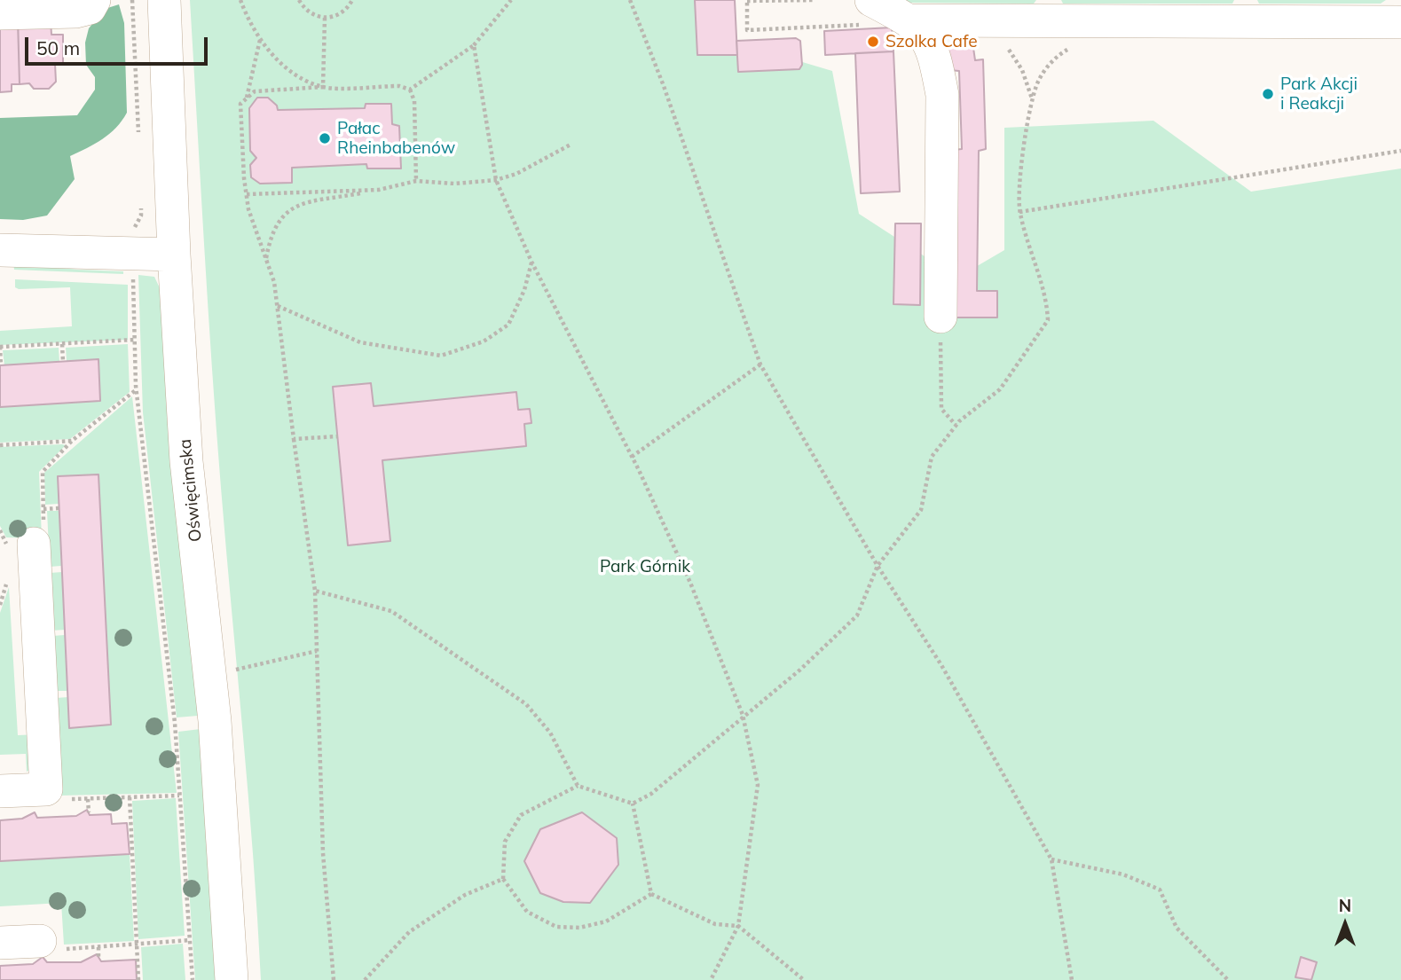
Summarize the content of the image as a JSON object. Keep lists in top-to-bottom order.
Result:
{
  "streets": {
    "street": ["Oświęcimska"]
  },
  "parks": ["Park Górnik"],
  "places": ["Szolka Cafe", "Park Akcji i Reakcji", "Pałac Rheinbabenów"],
  "scale_bar": "50 m",
  "north": "top"
}
